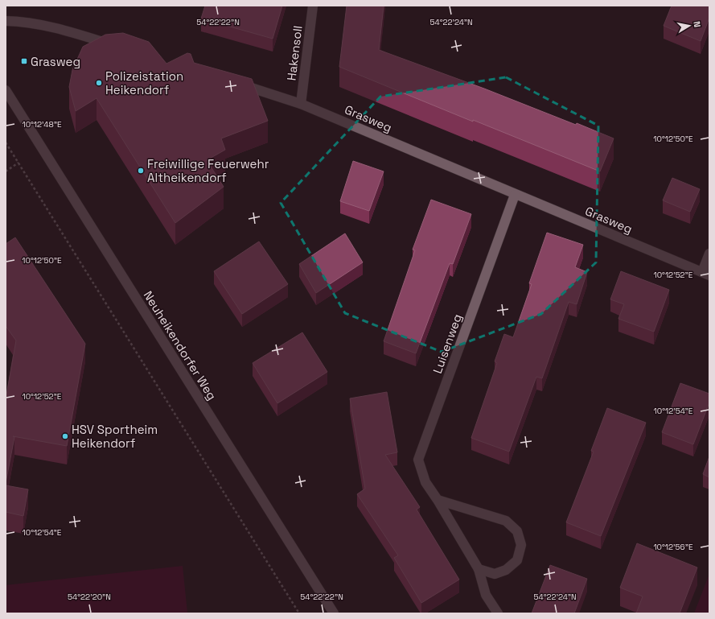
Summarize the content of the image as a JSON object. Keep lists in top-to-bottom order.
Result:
{
  "streets": {
    "street": [
      "Hakensoll",
      "Grasweg",
      "Luisenweg",
      "Neuheikendorfer Weg"
    ]
  },
  "crossings": [
    ["Hakensoll", "Grasweg"],
    ["Grasweg", "Luisenweg"]
  ],
  "places": {
    "transit": ["Grasweg"],
    "other": ["Polizeistation Heikendorf", "Freiwillige Feuerwehr Altheikendorf", "HSV Sportheim Heikendorf"]
  },
  "north": "right",
  "coordinates": [
    "54°22'22\"N",
    "54°22'24\"N",
    "10°12'48\"E",
    "10°12'50\"E",
    "10°12'52\"E",
    "10°12'54\"E",
    "10°12'56\"E",
    "54°22'20\"N"
  ]
}
